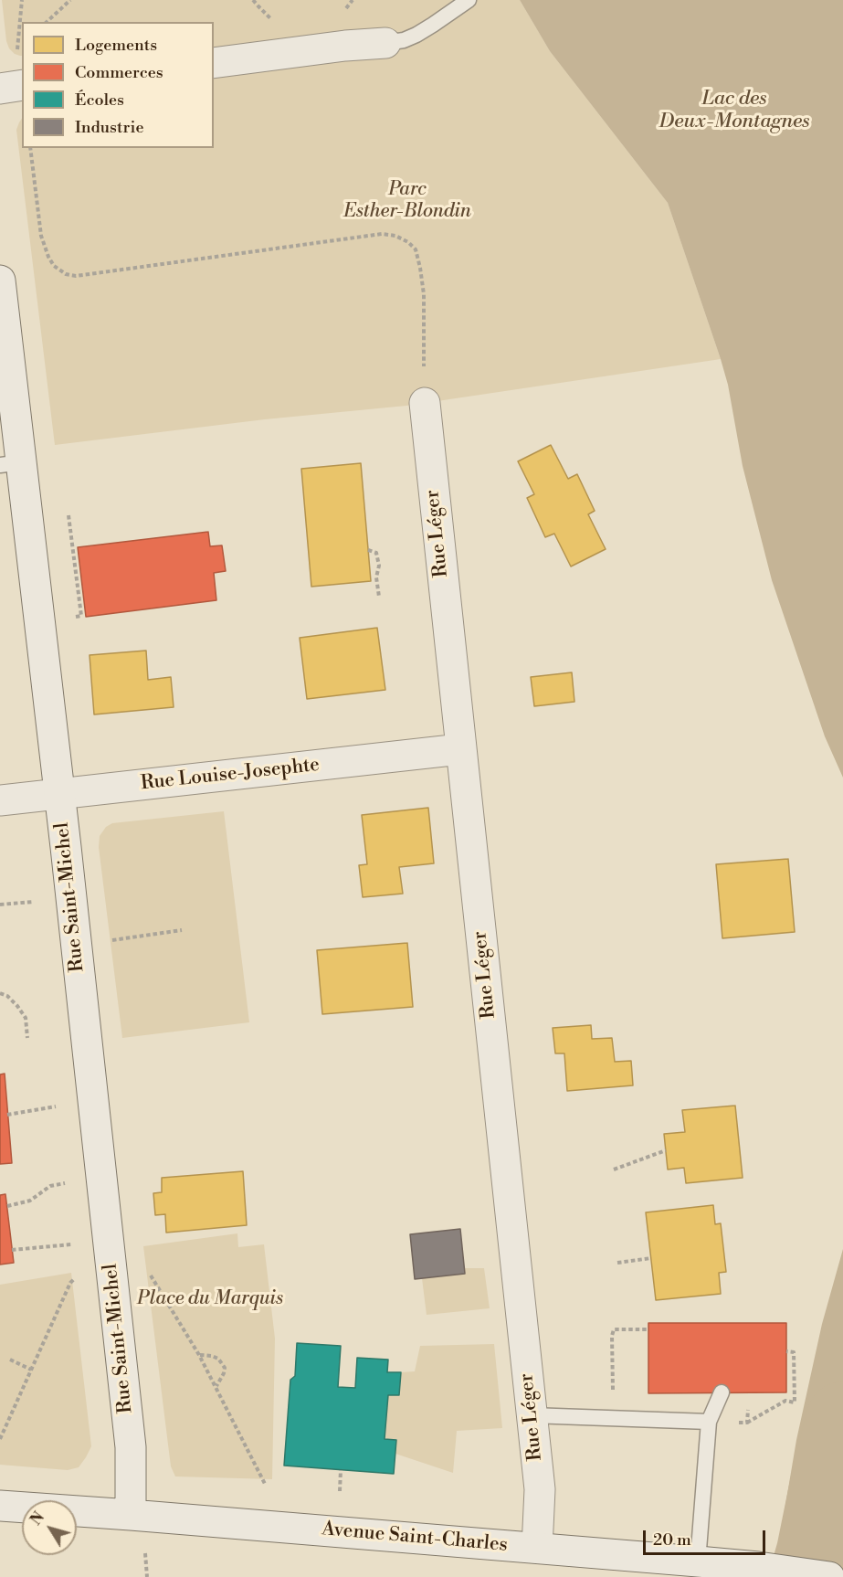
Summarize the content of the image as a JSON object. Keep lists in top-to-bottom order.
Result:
{
  "streets": {
    "street": [
      "Rue Léger",
      "Rue Louise-Josephte",
      "Rue Saint-Michel",
      "Avenue Saint-Charles"
    ]
  },
  "crossings": [
    ["Rue Léger", "Rue Louise-Josephte"],
    ["Rue Léger", "Avenue Saint-Charles"],
    ["Rue Louise-Josephte", "Rue Saint-Michel"],
    ["Rue Saint-Michel", "Avenue Saint-Charles"]
  ],
  "water": ["Lac des Deux-Montagnes"],
  "parks": ["Parc Esther-Blondin", "Place du Marquis"],
  "legend": [
    "Logements",
    "Commerces",
    "Écoles",
    "Industrie"
  ],
  "scale_bar": "20 m",
  "north": "top left"
}
